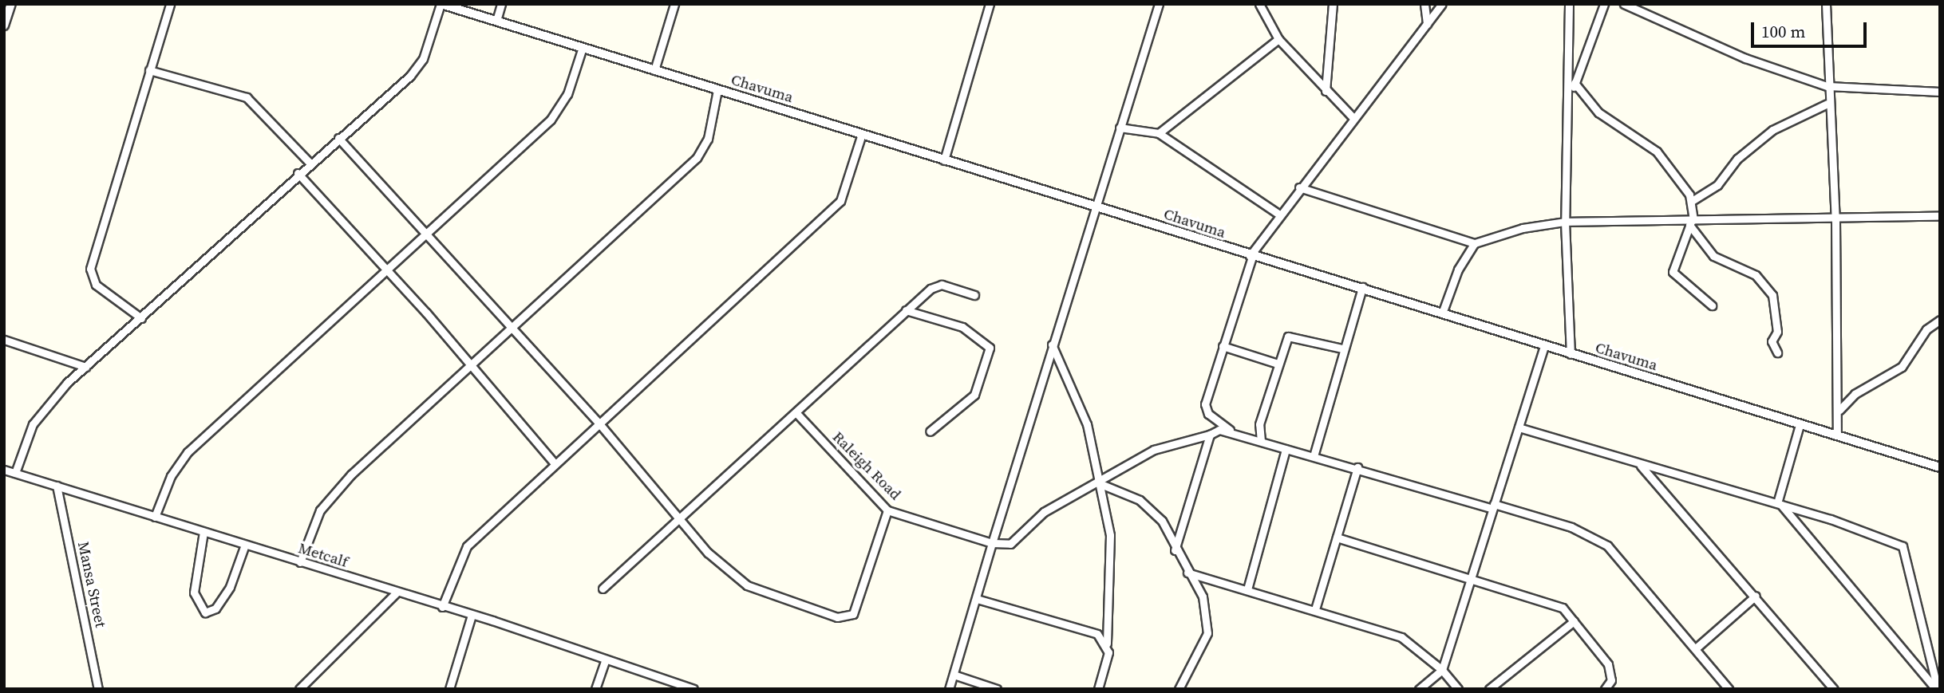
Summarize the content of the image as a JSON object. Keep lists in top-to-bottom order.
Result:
{
  "streets": {
    "street": [
      "Chavuma",
      "Raleigh Road",
      "Metcalf",
      "Mansa Street"
    ]
  },
  "crossings": [
    ["Metcalf", "Mansa Street"]
  ],
  "scale_bar": "100 m"
}
